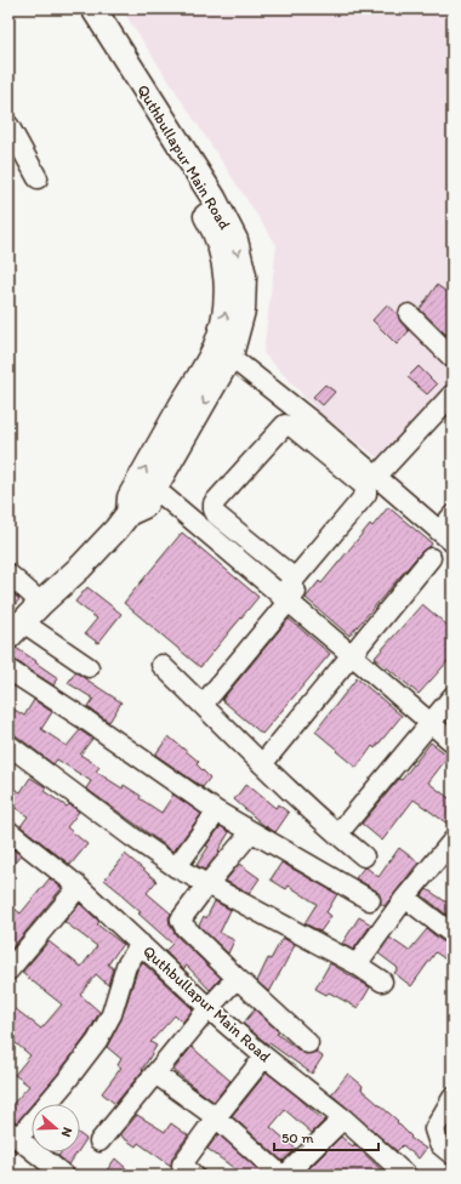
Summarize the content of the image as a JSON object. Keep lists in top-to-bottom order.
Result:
{
  "streets": {
    "main road": ["Quthbullapur Main Road"]
  },
  "scale_bar": "50 m",
  "north": "right"
}
